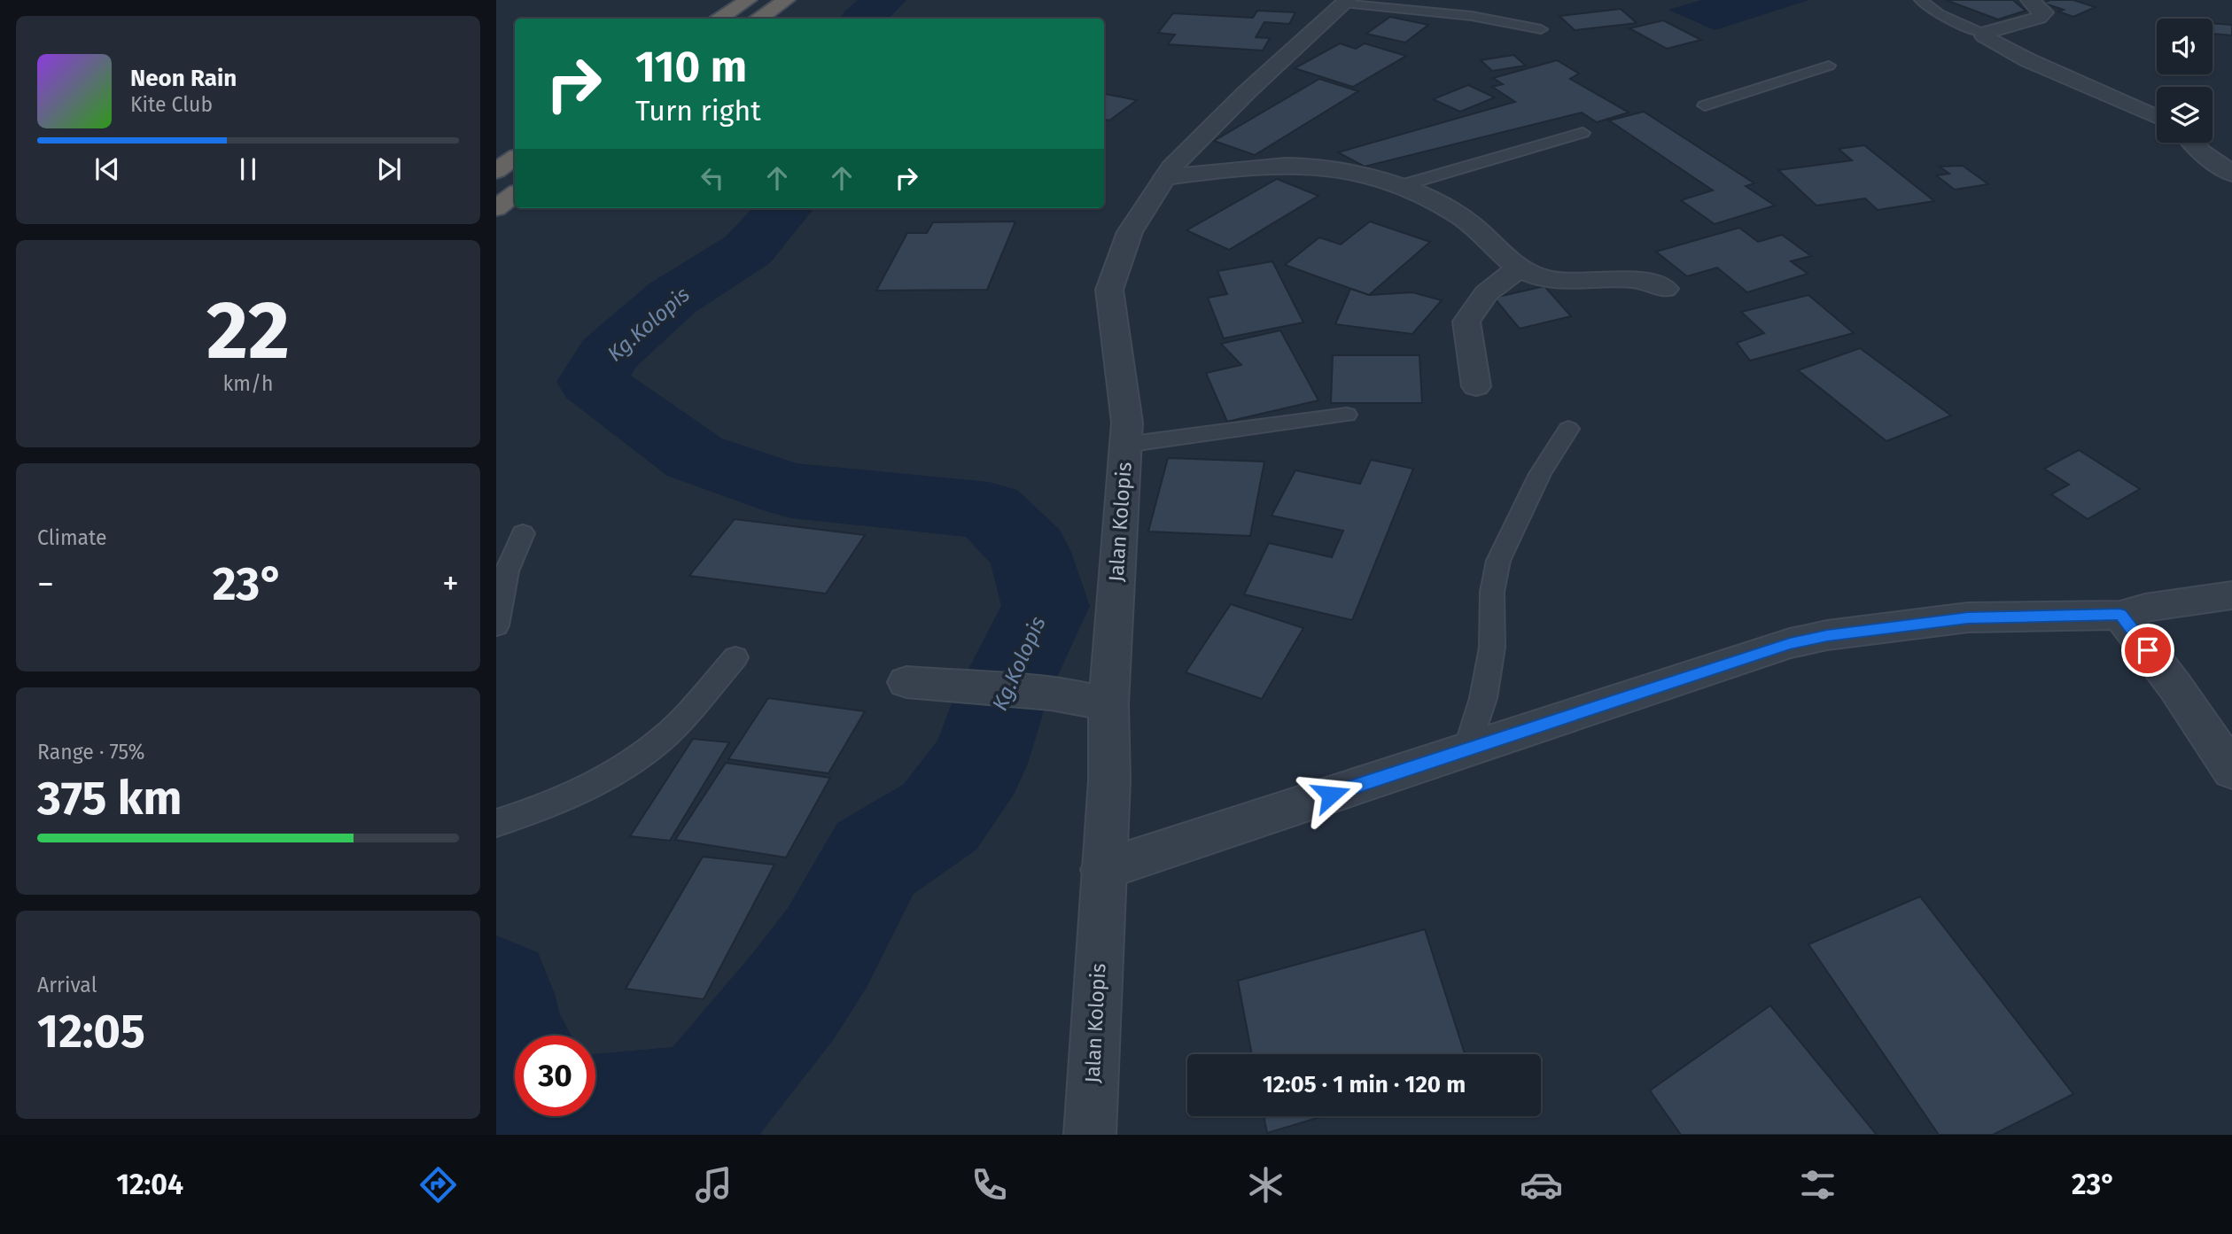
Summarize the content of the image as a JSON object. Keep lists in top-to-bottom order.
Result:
{
  "streets": {
    "street": ["Jalan Kolopis"]
  },
  "water": ["Kg.Kolopis"],
  "page": {
    "turn": ["110 m", "Turn right"],
    "song": ["Neon Rain", "Kite Club"],
    "tile": [
      ["22", "km/h"],
      "Climate",
      ["Range · 75%", "375 km"],
      ["Arrival", "12:05"]
    ],
    "heat": ["−", "23°", "+"],
    "limit": "30",
    "trip": "12:05 · 1 min · 120 m",
    "tabs": ["12:04", "23°"]
  }
}
